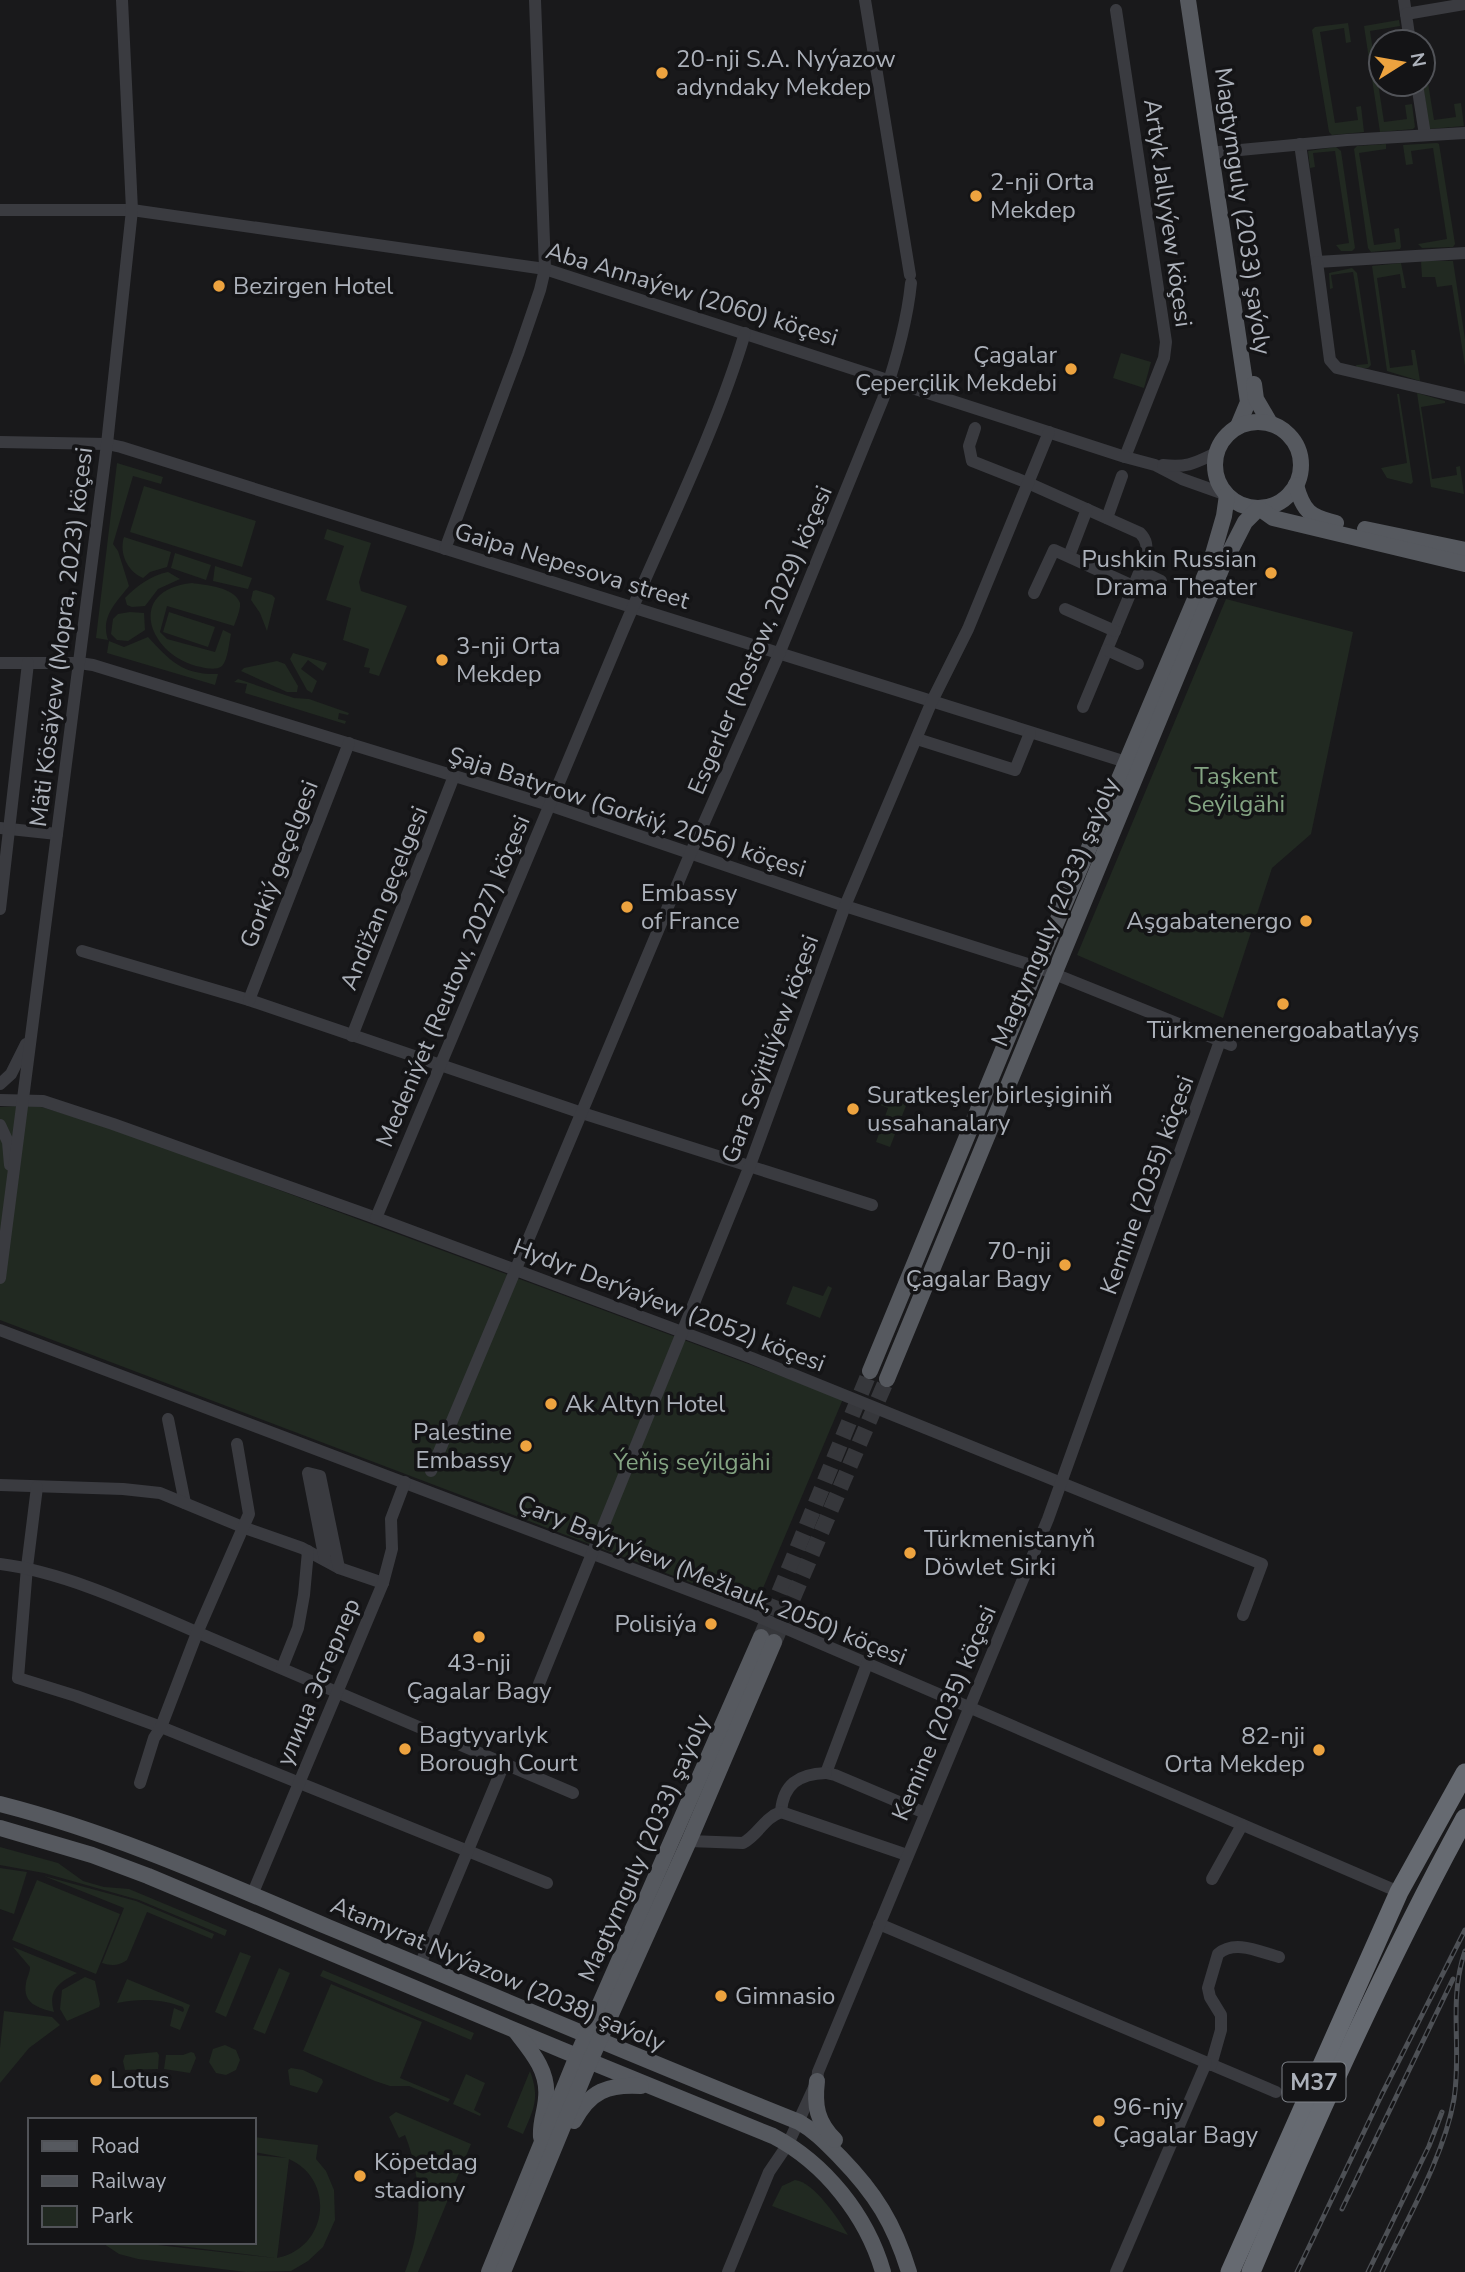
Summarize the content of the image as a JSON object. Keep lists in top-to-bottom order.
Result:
{
  "streets": {
    "highway": ["M37"],
    "main road": ["Magtymguly (2033) şaýoly", "Atamyrat Nyýazow (2038) şaýoly"],
    "street": [
      "Artyk Jallyýew köçesi",
      "Aba Annaýew (2060) köçesi",
      "Gaipa Nepesova street",
      "Mäti Kösäýew (Mopra, 2023) köçesi",
      "Esgerler (Rostow, 2029) köçesi",
      "Şaja Batyrow (Gorkiý, 2056) köçesi",
      "Gorkiý geçelgesi",
      "Andižan geçelgesi",
      "Medeniýet (Reutow, 2027) köçesi",
      "Gara Seýitliýew köçesi",
      "Kemine (2035) köçesi",
      "Hydyr Derýaýew (2052) köçesi",
      "Çary Baýryýew (Mežlauk, 2050) köçesi",
      "улица Эсгерлер"
    ]
  },
  "crossings": [
    ["Magtymguly (2033) şaýoly", "Aba Annaýew (2060) köçesi"],
    ["Magtymguly (2033) şaýoly", "Gaipa Nepesova street"],
    ["Magtymguly (2033) şaýoly", "Şaja Batyrow (Gorkiý, 2056) köçesi"],
    ["Magtymguly (2033) şaýoly", "Atamyrat Nyýazow (2038) şaýoly"],
    ["Artyk Jallyýew köçesi", "Aba Annaýew (2060) köçesi"],
    ["Aba Annaýew (2060) köçesi", "Mäti Kösäýew (Mopra, 2023) köçesi"],
    ["Aba Annaýew (2060) köçesi", "Esgerler (Rostow, 2029) köçesi"],
    ["Aba Annaýew (2060) köçesi", "Medeniýet (Reutow, 2027) köçesi"],
    ["Aba Annaýew (2060) köçesi", "Gara Seýitliýew köçesi"],
    ["Gaipa Nepesova street", "Mäti Kösäýew (Mopra, 2023) köçesi"],
    ["Gaipa Nepesova street", "Esgerler (Rostow, 2029) köçesi"],
    ["Gaipa Nepesova street", "Medeniýet (Reutow, 2027) köçesi"],
    ["Gaipa Nepesova street", "Gara Seýitliýew köçesi"],
    ["Mäti Kösäýew (Mopra, 2023) köçesi", "Şaja Batyrow (Gorkiý, 2056) köçesi"],
    ["Mäti Kösäýew (Mopra, 2023) köçesi", "Hydyr Derýaýew (2052) köçesi"],
    ["Esgerler (Rostow, 2029) köçesi", "Şaja Batyrow (Gorkiý, 2056) köçesi"],
    ["Esgerler (Rostow, 2029) köçesi", "Hydyr Derýaýew (2052) köçesi"],
    ["Şaja Batyrow (Gorkiý, 2056) köçesi", "Gorkiý geçelgesi"],
    ["Şaja Batyrow (Gorkiý, 2056) köçesi", "Andižan geçelgesi"],
    ["Şaja Batyrow (Gorkiý, 2056) köçesi", "Medeniýet (Reutow, 2027) köçesi"],
    ["Şaja Batyrow (Gorkiý, 2056) köçesi", "Gara Seýitliýew köçesi"],
    ["Şaja Batyrow (Gorkiý, 2056) köçesi", "Kemine (2035) köçesi"],
    ["Medeniýet (Reutow, 2027) köçesi", "Hydyr Derýaýew (2052) köçesi"],
    ["Gara Seýitliýew köçesi", "Hydyr Derýaýew (2052) köçesi"],
    ["Gara Seýitliýew köçesi", "Çary Baýryýew (Mežlauk, 2050) köçesi"],
    ["Kemine (2035) köçesi", "Hydyr Derýaýew (2052) köçesi"],
    ["Kemine (2035) köçesi", "Çary Baýryýew (Mežlauk, 2050) köçesi"],
    ["Kemine (2035) köçesi", "Atamyrat Nyýazow (2038) şaýoly"],
    ["Çary Baýryýew (Mežlauk, 2050) köçesi", "улица Эсгерлер"],
    ["Çary Baýryýew (Mežlauk, 2050) köçesi", "M37"],
    ["улица Эсгерлер", "Atamyrat Nyýazow (2038) şaýoly"]
  ],
  "parks": ["Taşkent Seýilgähi", "Ýeňiş seýilgähi"],
  "places": [
    "20-nji S.A. Nyýazow adyndaky Mekdep",
    "2-nji Orta Mekdep",
    "Bezirgen Hotel",
    "Çagalar Çeperçilik Mekdebi",
    "Pushkin Russian Drama Theater",
    "3-nji Orta Mekdep",
    "Embassy of France",
    "Aşgabatenergo",
    "Türkmenenergoabatlaýyş",
    "Suratkeşler birleşiginiň ussahanalary",
    "70-nji Çagalar Bagy",
    "Ak Altyn Hotel",
    "Palestine Embassy",
    "Türkmenistanyň Döwlet Sirki",
    "Polisiýa",
    "43-nji Çagalar Bagy",
    "Bagtyyarlyk Borough Court",
    "82-nji Orta Mekdep",
    "Gimnasio",
    "Lotus",
    "96-njy Çagalar Bagy",
    "Köpetdag stadiony"
  ],
  "legend": ["Road", "Railway", "Park"],
  "north": "right"
}
